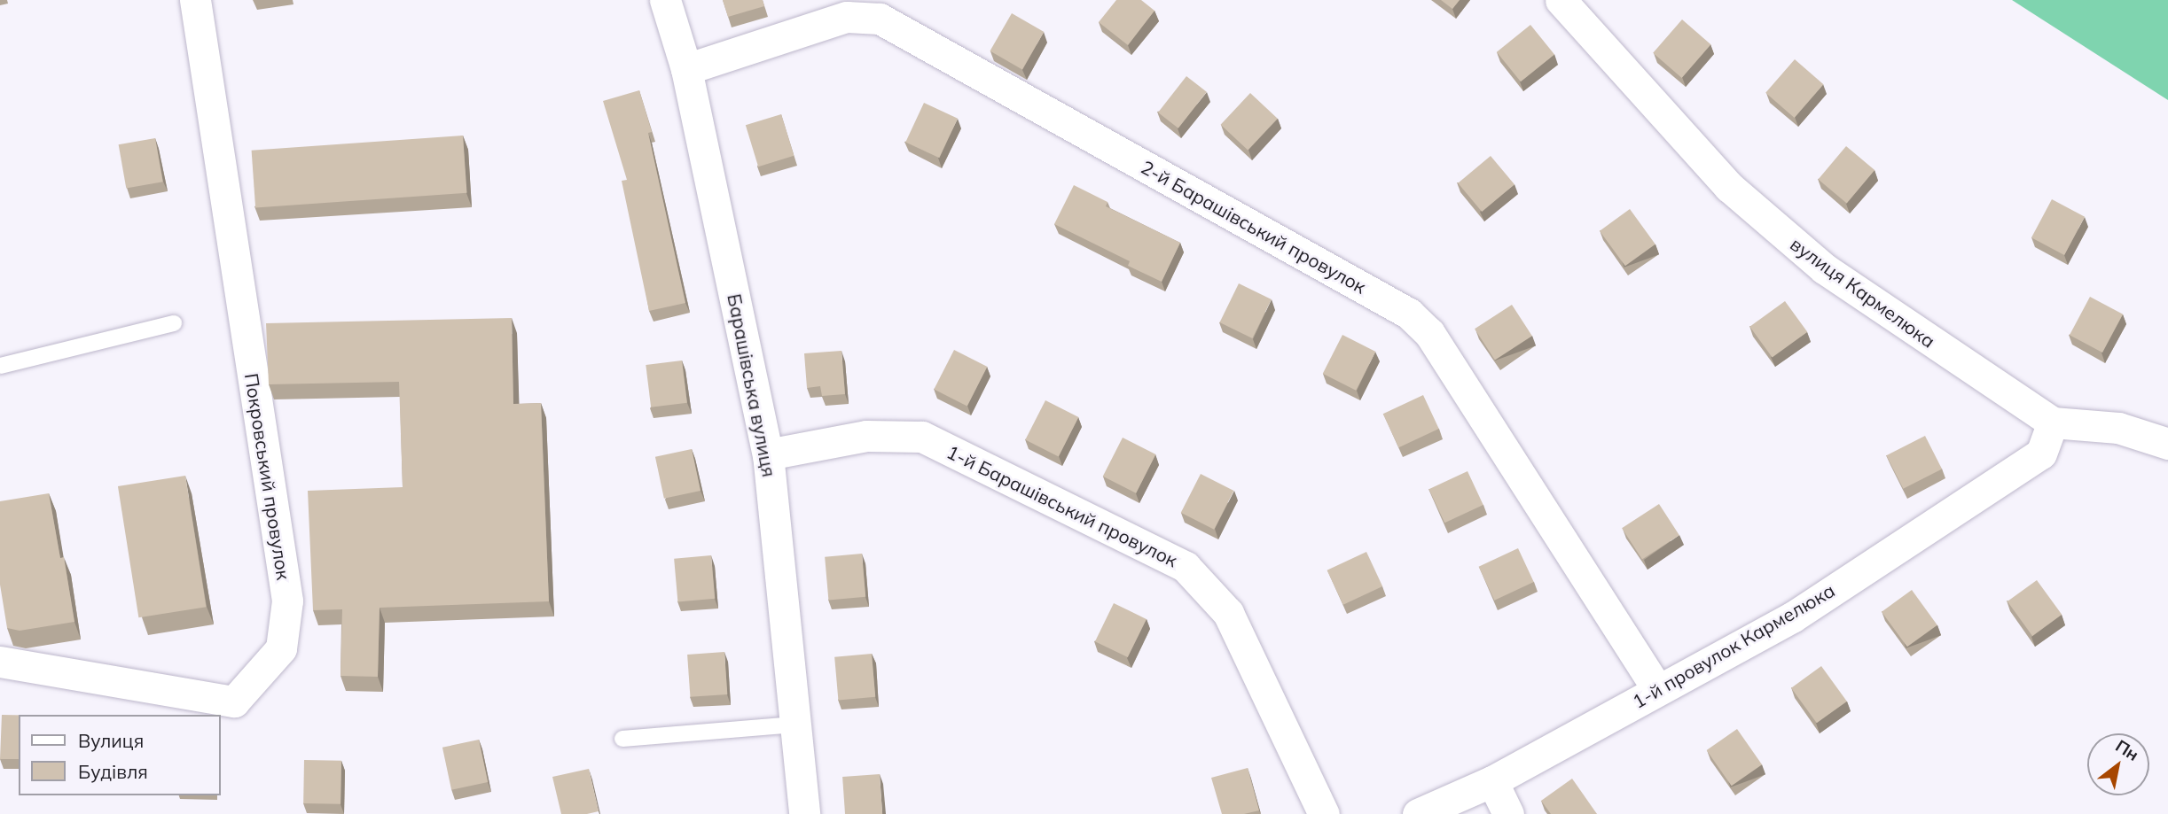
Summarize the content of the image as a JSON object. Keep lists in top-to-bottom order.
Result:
{
  "streets": {
    "street": [
      "2-й Барашівський провулок",
      "вулиця Кармелюка",
      "Барашівська вулиця",
      "Покровський провулок",
      "1-й Барашівський провулок",
      "1-й провулок Кармелюка"
    ]
  },
  "crossings": [
    ["2-й Барашівський провулок", "Барашівська вулиця"],
    ["2-й Барашівський провулок", "1-й провулок Кармелюка"],
    ["вулиця Кармелюка", "1-й провулок Кармелюка"],
    ["Барашівська вулиця", "1-й Барашівський провулок"]
  ],
  "legend": ["Вулиця", "Будівля"],
  "north": "top right"
}
